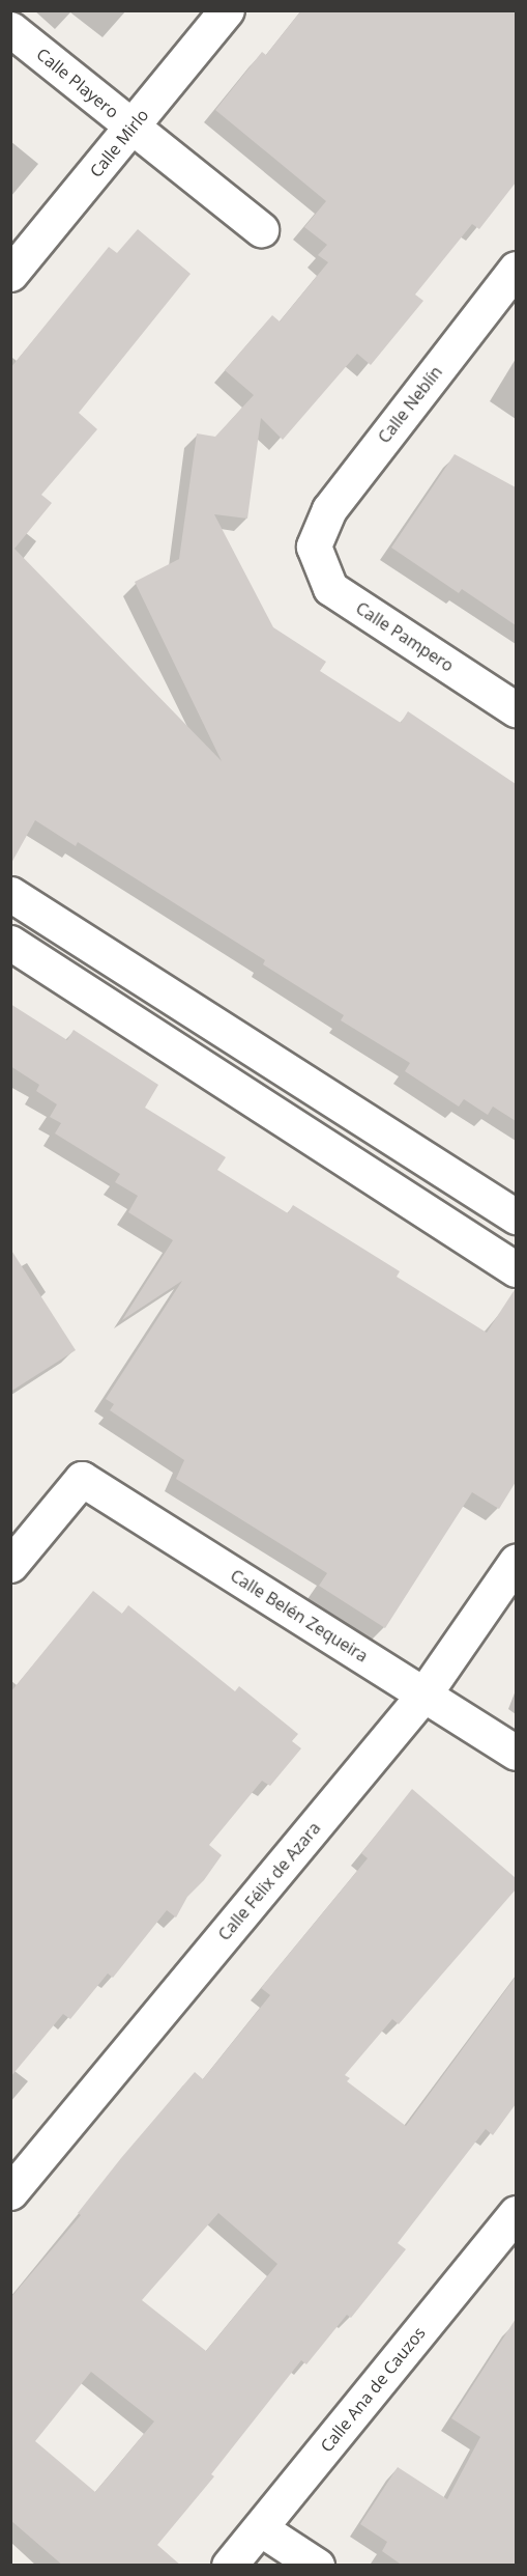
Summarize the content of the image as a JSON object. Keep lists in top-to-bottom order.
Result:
{
  "streets": {
    "street": [
      "Calle Playero",
      "Calle Mirlo",
      "Calle Neblín",
      "Calle Pampero",
      "Calle Belén Zequeira",
      "Calle Félix de Azara",
      "Calle Ana de Cauzos"
    ]
  },
  "crossings": [
    ["Calle Playero", "Calle Mirlo"],
    ["Calle Neblín", "Calle Pampero"],
    ["Calle Belén Zequeira", "Calle Félix de Azara"]
  ]
}
